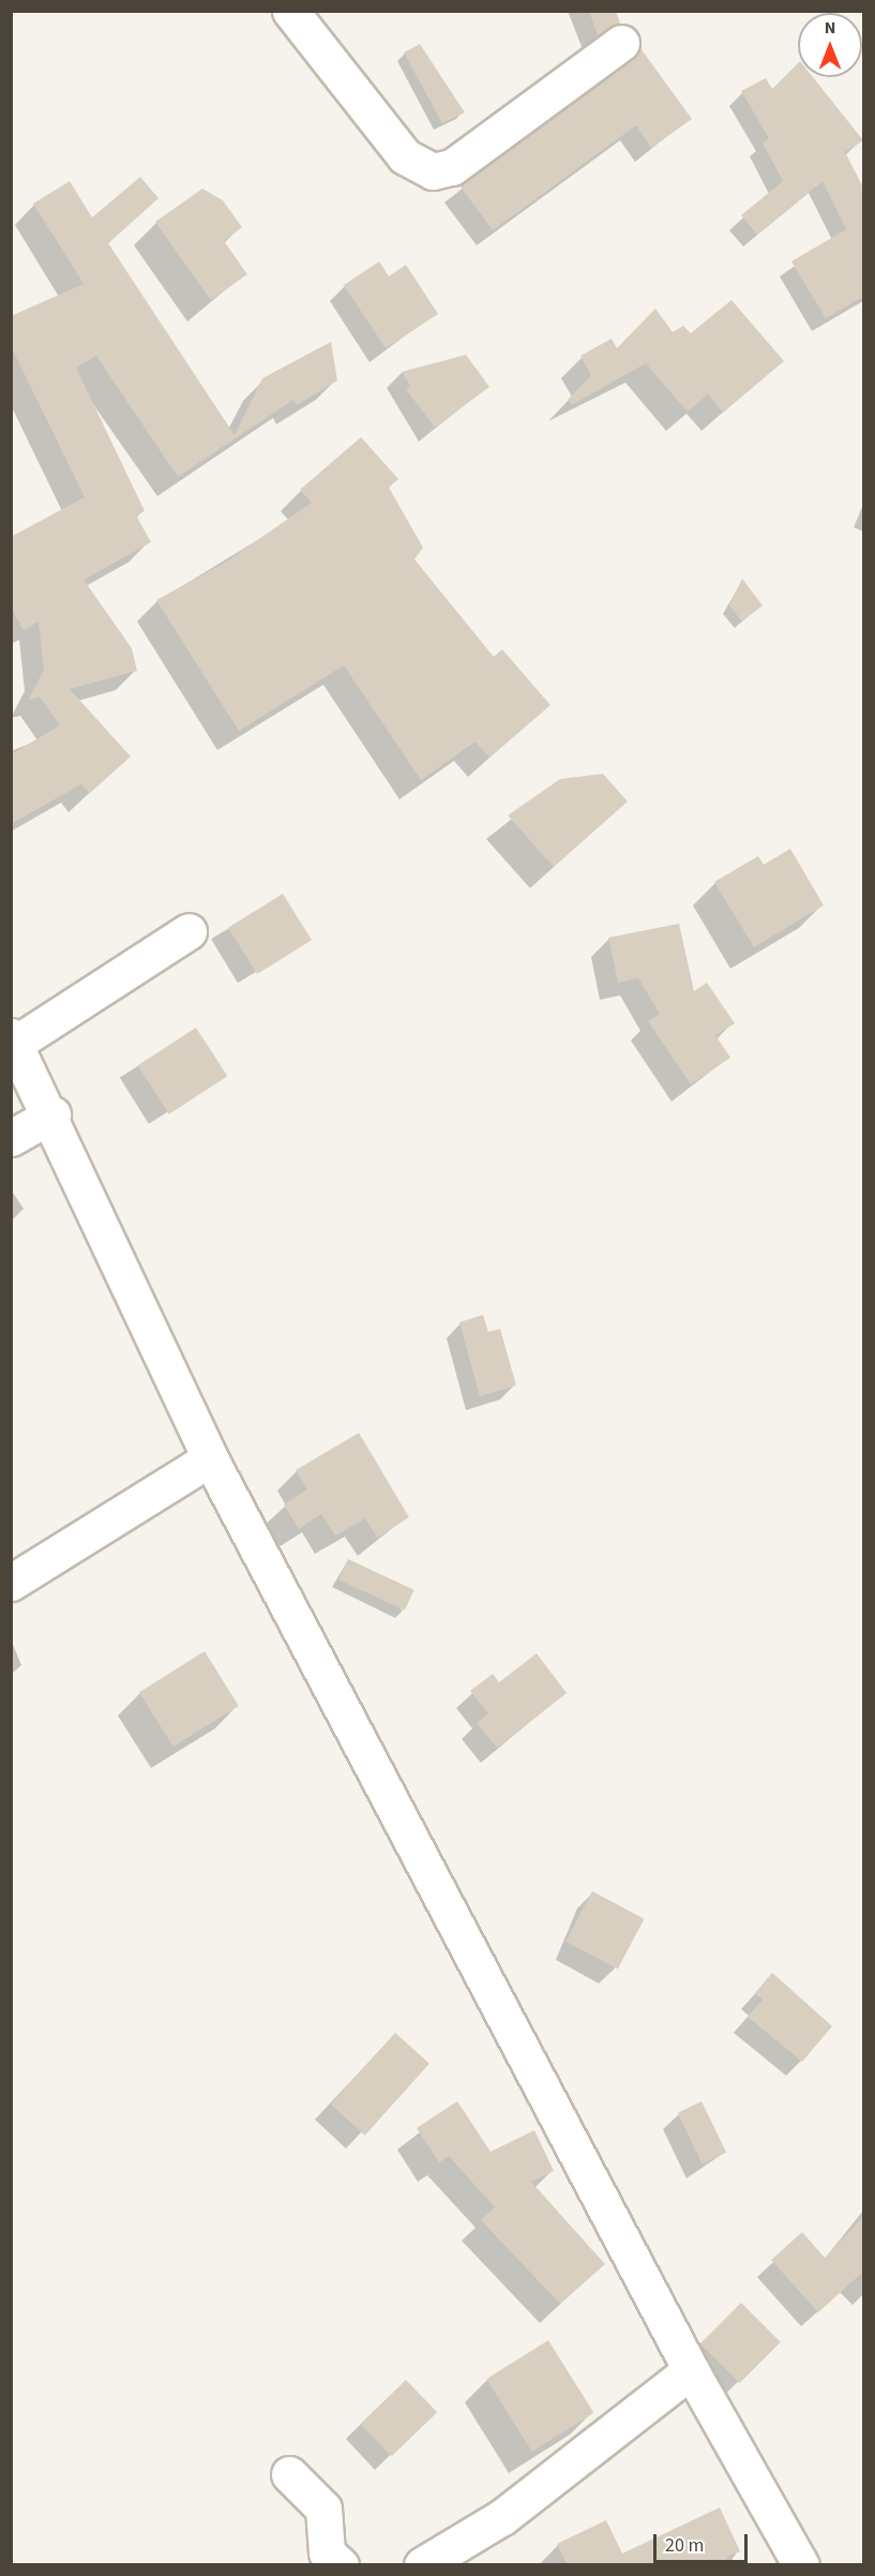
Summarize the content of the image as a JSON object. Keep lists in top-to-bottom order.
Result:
{
  "scale_bar": "20 m",
  "north": "top"
}
